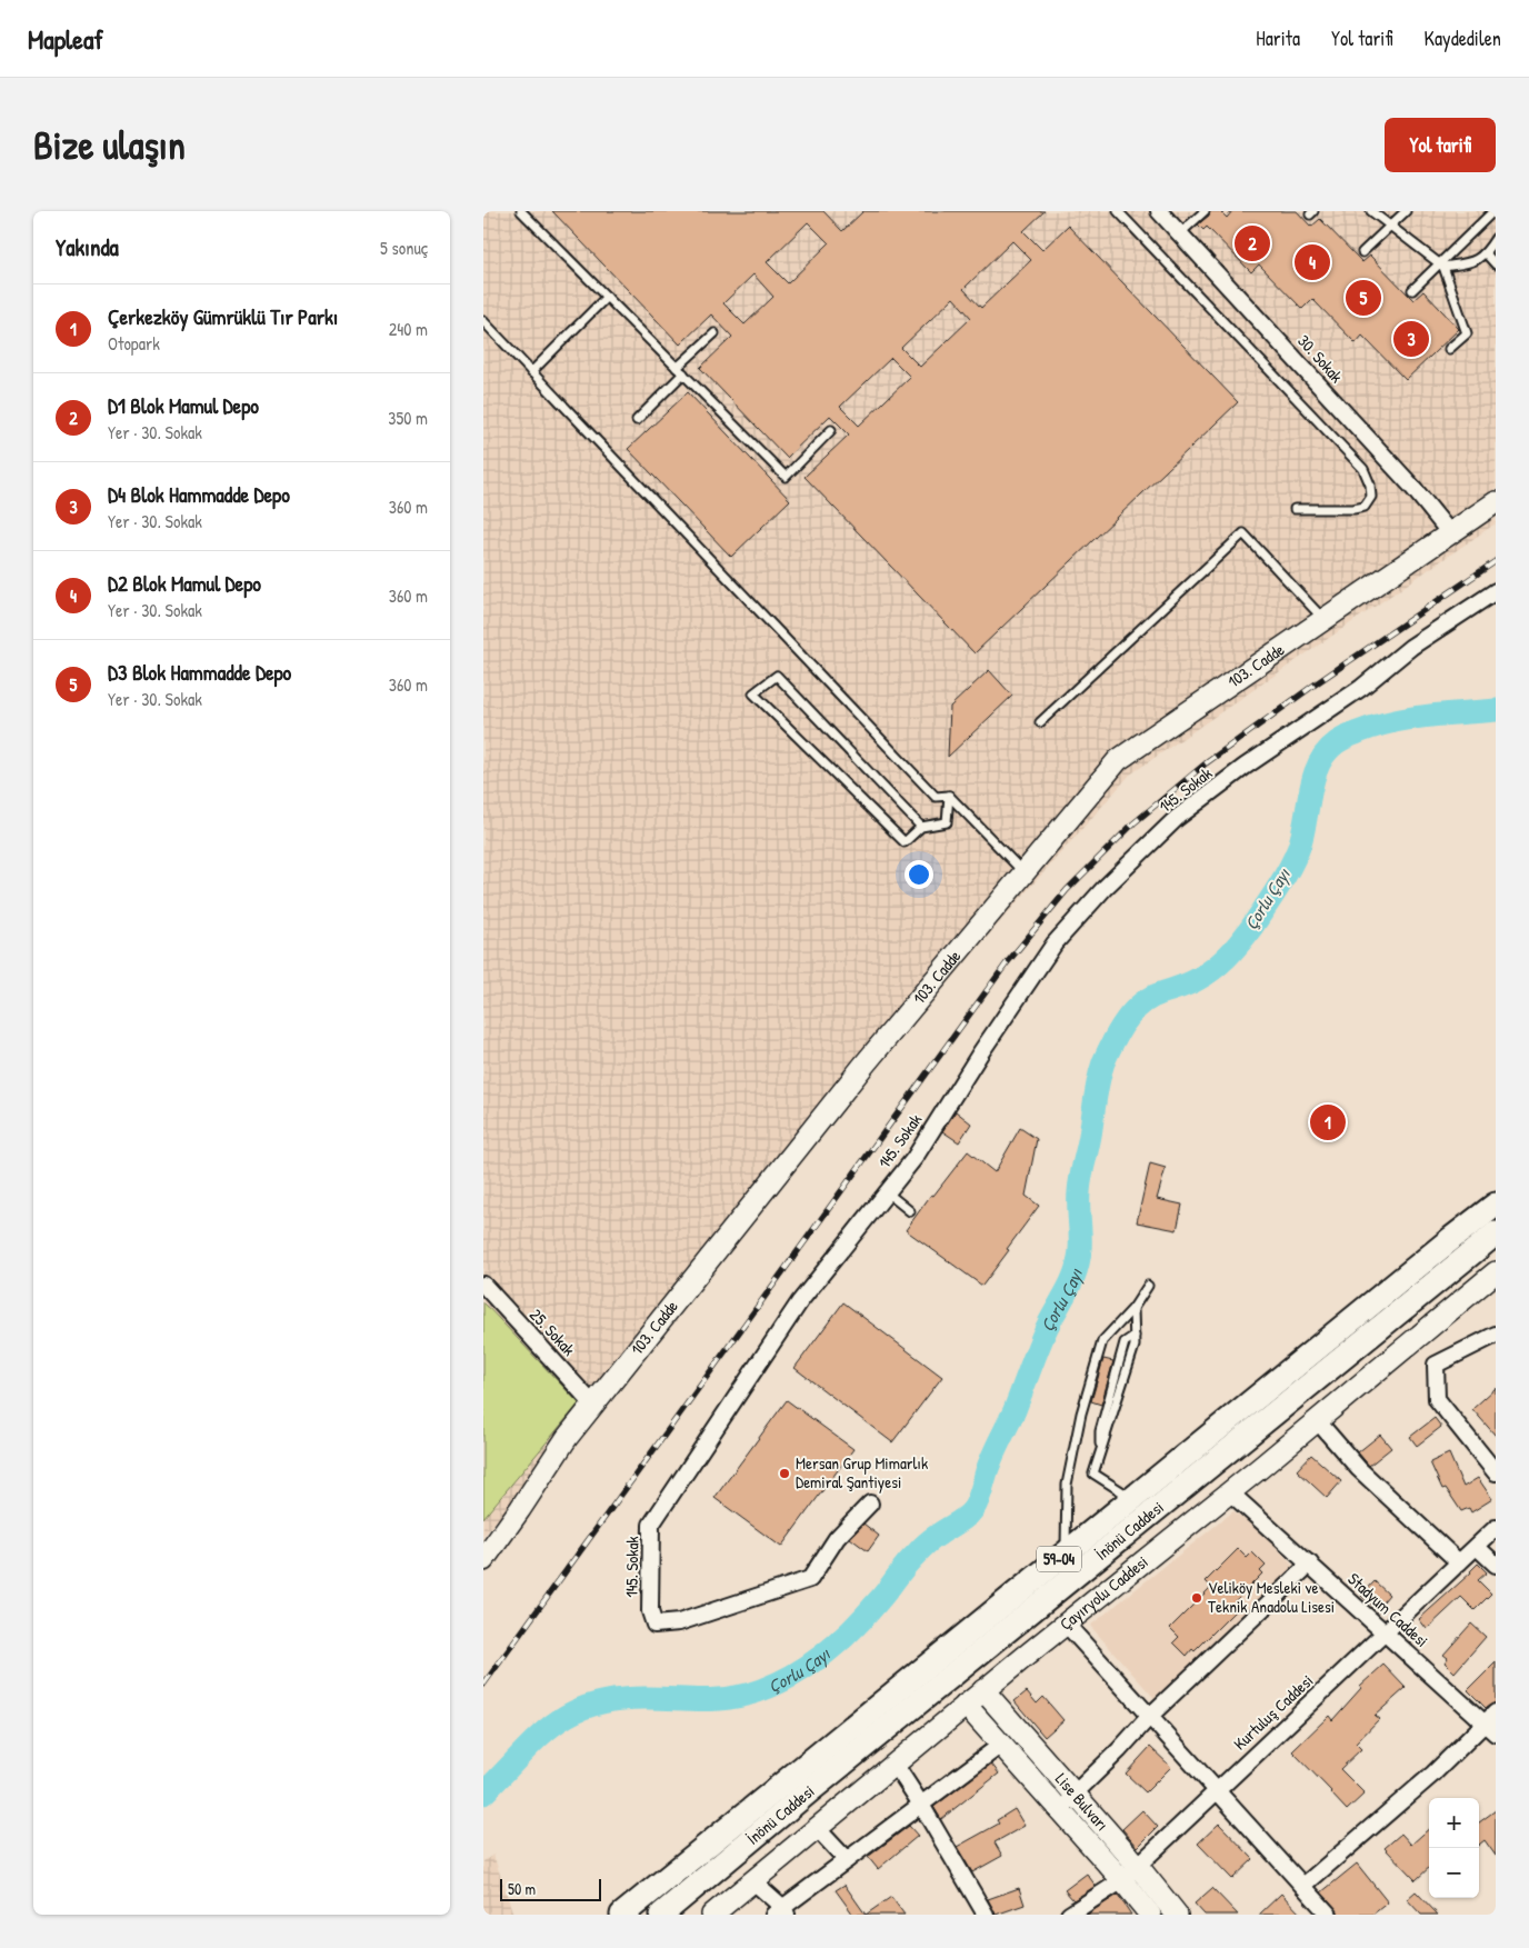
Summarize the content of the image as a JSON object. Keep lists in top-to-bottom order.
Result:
{
  "streets": {
    "main road": ["İnönü Caddesi", "59-04"],
    "street": [
      "30. Sokak",
      "103. Cadde",
      "145. Sokak",
      "25. Sokak",
      "Çayıryolu Caddesi",
      "Stadyum Caddesi",
      "Kurtuluş Caddesi",
      "Lise Bulvarı"
    ]
  },
  "crossings": [
    ["30. Sokak", "103. Cadde"],
    ["103. Cadde", "25. Sokak"],
    ["Çayıryolu Caddesi", "Stadyum Caddesi"],
    ["Çayıryolu Caddesi", "Lise Bulvarı"],
    ["Stadyum Caddesi", "Kurtuluş Caddesi"],
    ["Kurtuluş Caddesi", "Lise Bulvarı"]
  ],
  "water": ["Çorlu Çayı"],
  "places": ["Mersan Grup Mimarlık Demiral Şantiyesi", "Veliköy Mesleki ve Teknik Anadolu Lisesi"],
  "scale_bar": "50 m",
  "page": {
    "header": "Mapleaf",
    "nav": ["Harita", "Yol tarifi", "Kaydedilen"],
    "buttons": "Yol tarifi",
    "title": "Bize ulaşın",
    "heading": ["Yakında", "5 sonuç"],
    "pins": [
      "2",
      "4",
      "5",
      "3",
      "1"
    ],
    "list": [
      {
        "mark": "1",
        "name": "Çerkezköy Gümrüklü Tır Parkı",
        "note": "Otopark",
        "value": "240 m"
      },
      {
        "mark": "2",
        "name": "D1 Blok Mamul Depo",
        "note": "Yer · 30. Sokak",
        "value": "350 m"
      },
      {
        "mark": "3",
        "name": "D4 Blok Hammadde Depo",
        "note": "Yer · 30. Sokak",
        "value": "360 m"
      },
      {
        "mark": "4",
        "name": "D2 Blok Mamul Depo",
        "note": "Yer · 30. Sokak",
        "value": "360 m"
      },
      {
        "mark": "5",
        "name": "D3 Blok Hammadde Depo",
        "note": "Yer · 30. Sokak",
        "value": "360 m"
      }
    ],
    "map_buttons": ["+", "−"],
    "scale": "50 m"
  }
}
